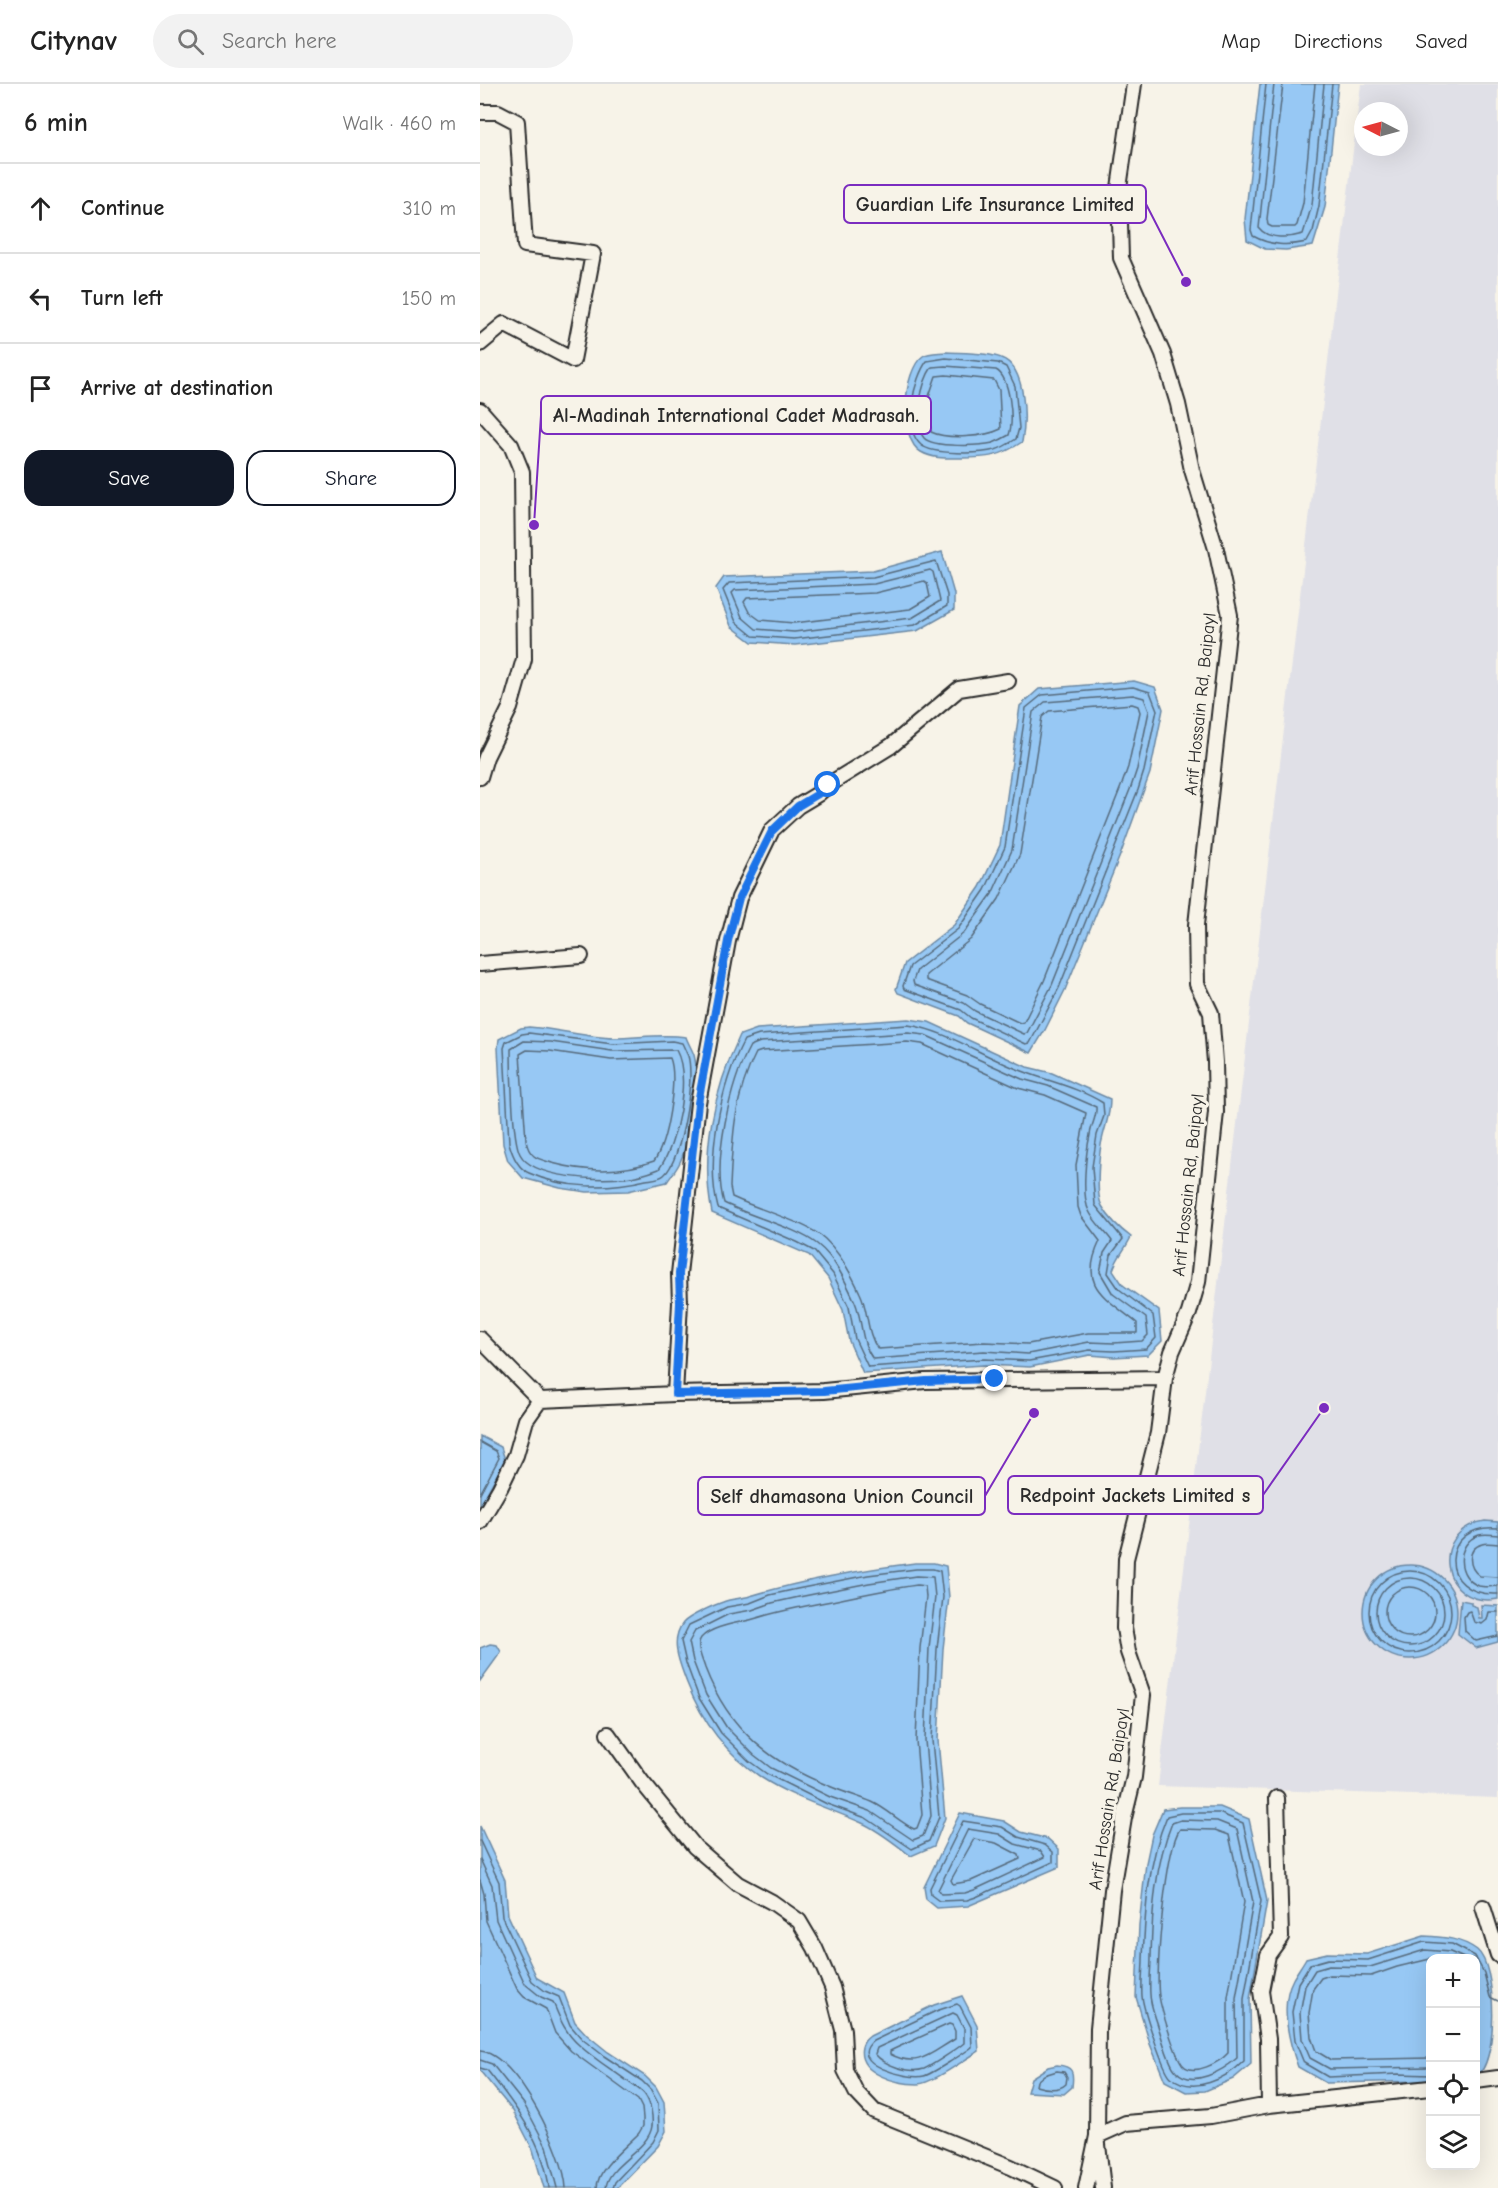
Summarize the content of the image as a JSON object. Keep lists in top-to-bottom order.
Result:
{
  "streets": {
    "street": ["Arif Hossain Rd, Baipayl"]
  },
  "places": [
    "Guardian Life Insurance Limited",
    "Al-Madinah International Cadet Madrasah.",
    "Redpoint Jackets Limited s",
    "Self dhamasona Union Council"
  ],
  "north": "left",
  "page": {
    "header": "Citynav",
    "search": "Search here",
    "nav": ["Map", "Directions", "Saved"],
    "heading": ["6 min", "Walk · 460 m"],
    "list": [
      ["Continue", "310 m"],
      ["Turn left", "150 m"],
      "Arrive at destination"
    ],
    "buttons": ["Save", "Share"],
    "map_buttons": ["+", "−"]
  }
}
